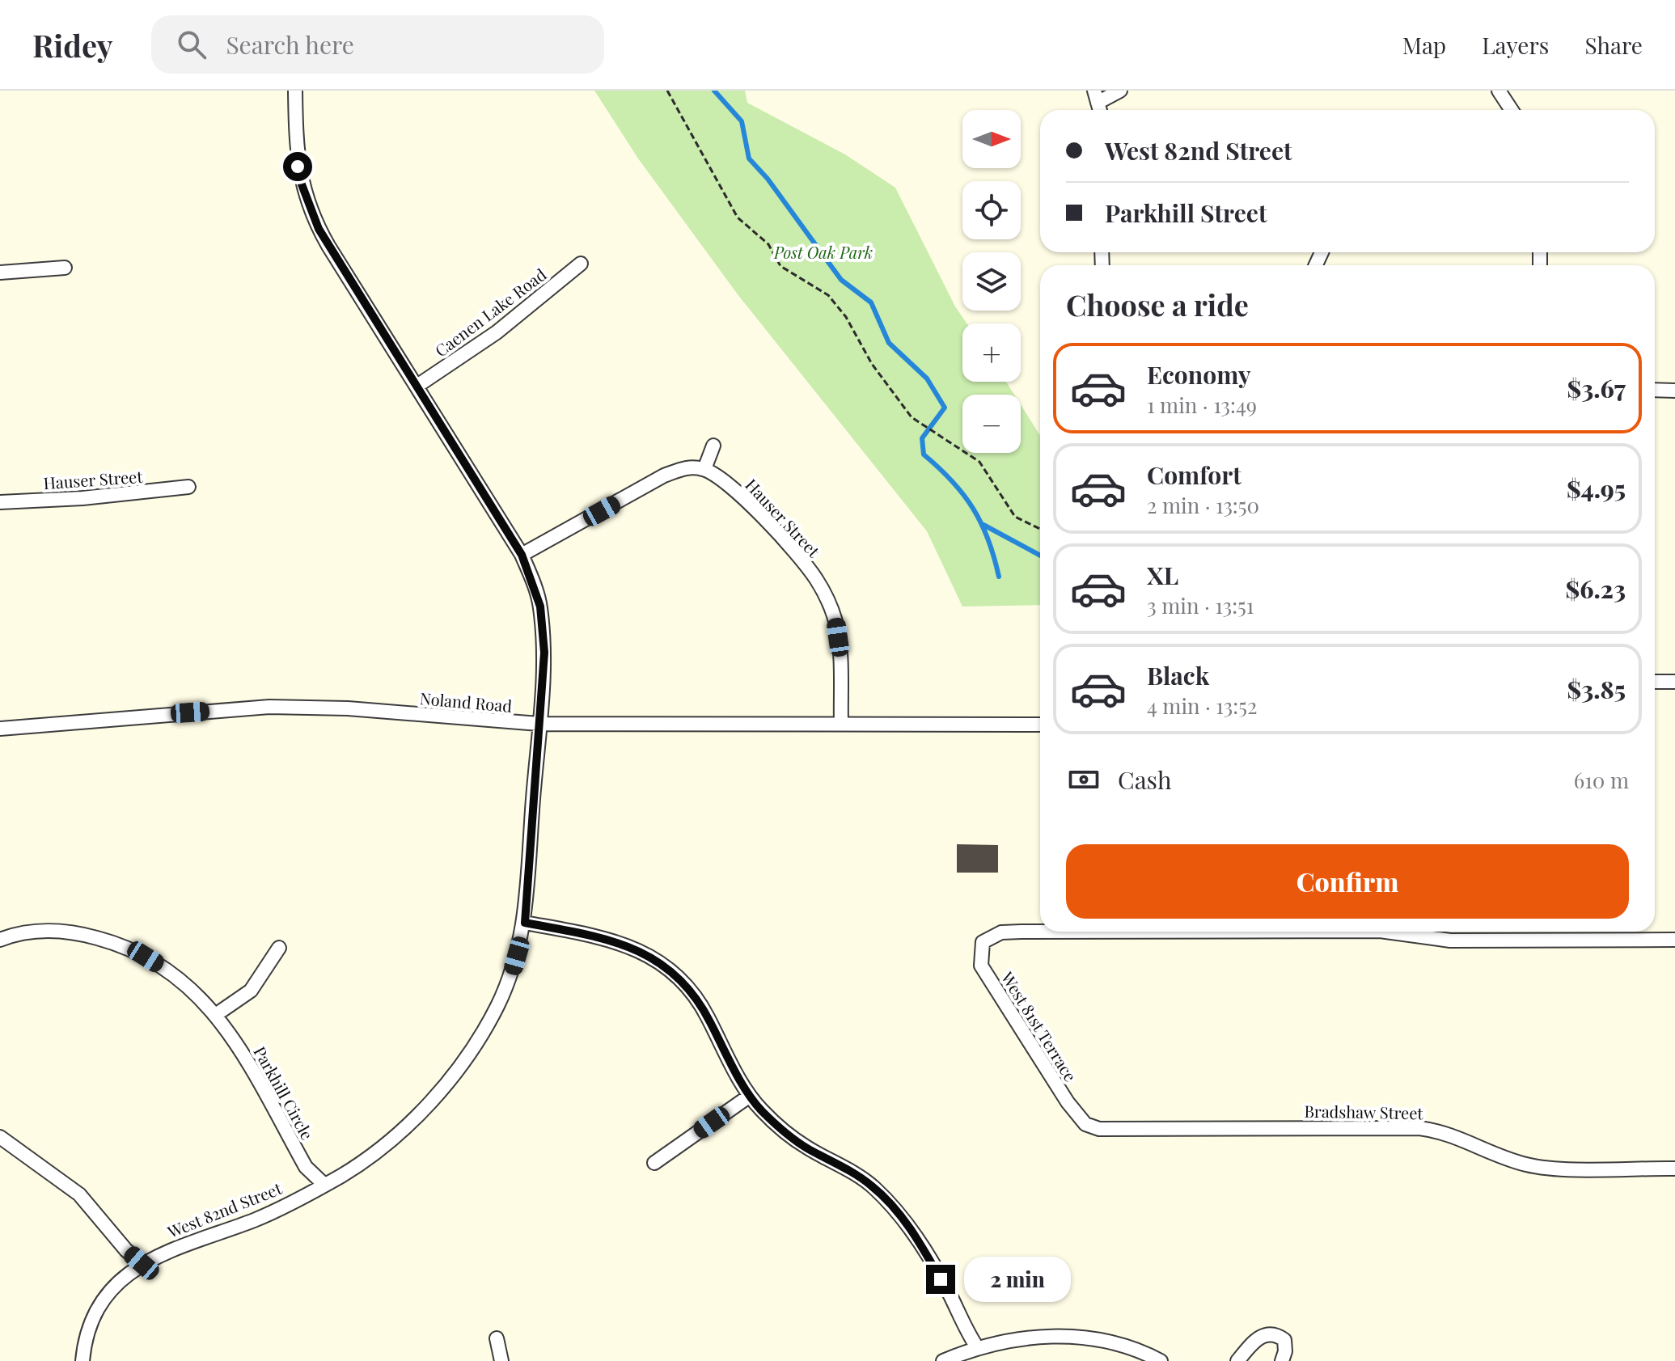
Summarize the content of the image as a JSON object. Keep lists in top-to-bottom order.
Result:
{
  "streets": {
    "street": [
      "Caenen Lake Road",
      "Hauser Street",
      "Noland Road",
      "West 81st Terrace",
      "Parkhill Circle",
      "Bradshaw Street",
      "West 82nd Street"
    ]
  },
  "crossings": [
    ["Caenen Lake Road", "West 82nd Street"],
    ["Hauser Street", "Noland Road"],
    ["Noland Road", "West 82nd Street"],
    ["West 81st Terrace", "Bradshaw Street"],
    ["Parkhill Circle", "West 82nd Street"]
  ],
  "parks": ["Post Oak Park"],
  "north": "right",
  "page": {
    "header": "Ridey",
    "search": "Search here",
    "nav": ["Map", "Layers", "Share"],
    "map_buttons": ["+", "−"],
    "banner": ["West 82nd Street", "Parkhill Street"],
    "heading": "Choose a ride",
    "list": [
      {
        "name": "Economy",
        "note": "1 min · 13:49",
        "value": "$3.67"
      },
      {
        "name": "Comfort",
        "note": "2 min · 13:50",
        "value": "$4.95"
      },
      {
        "name": "XL",
        "note": "3 min · 13:51",
        "value": "$6.23"
      },
      {
        "name": "Black",
        "note": "4 min · 13:52",
        "value": "$3.85"
      }
    ],
    "pay": ["Cash", "610 m"],
    "buttons": "Confirm",
    "bubble": "2 min"
  }
}
